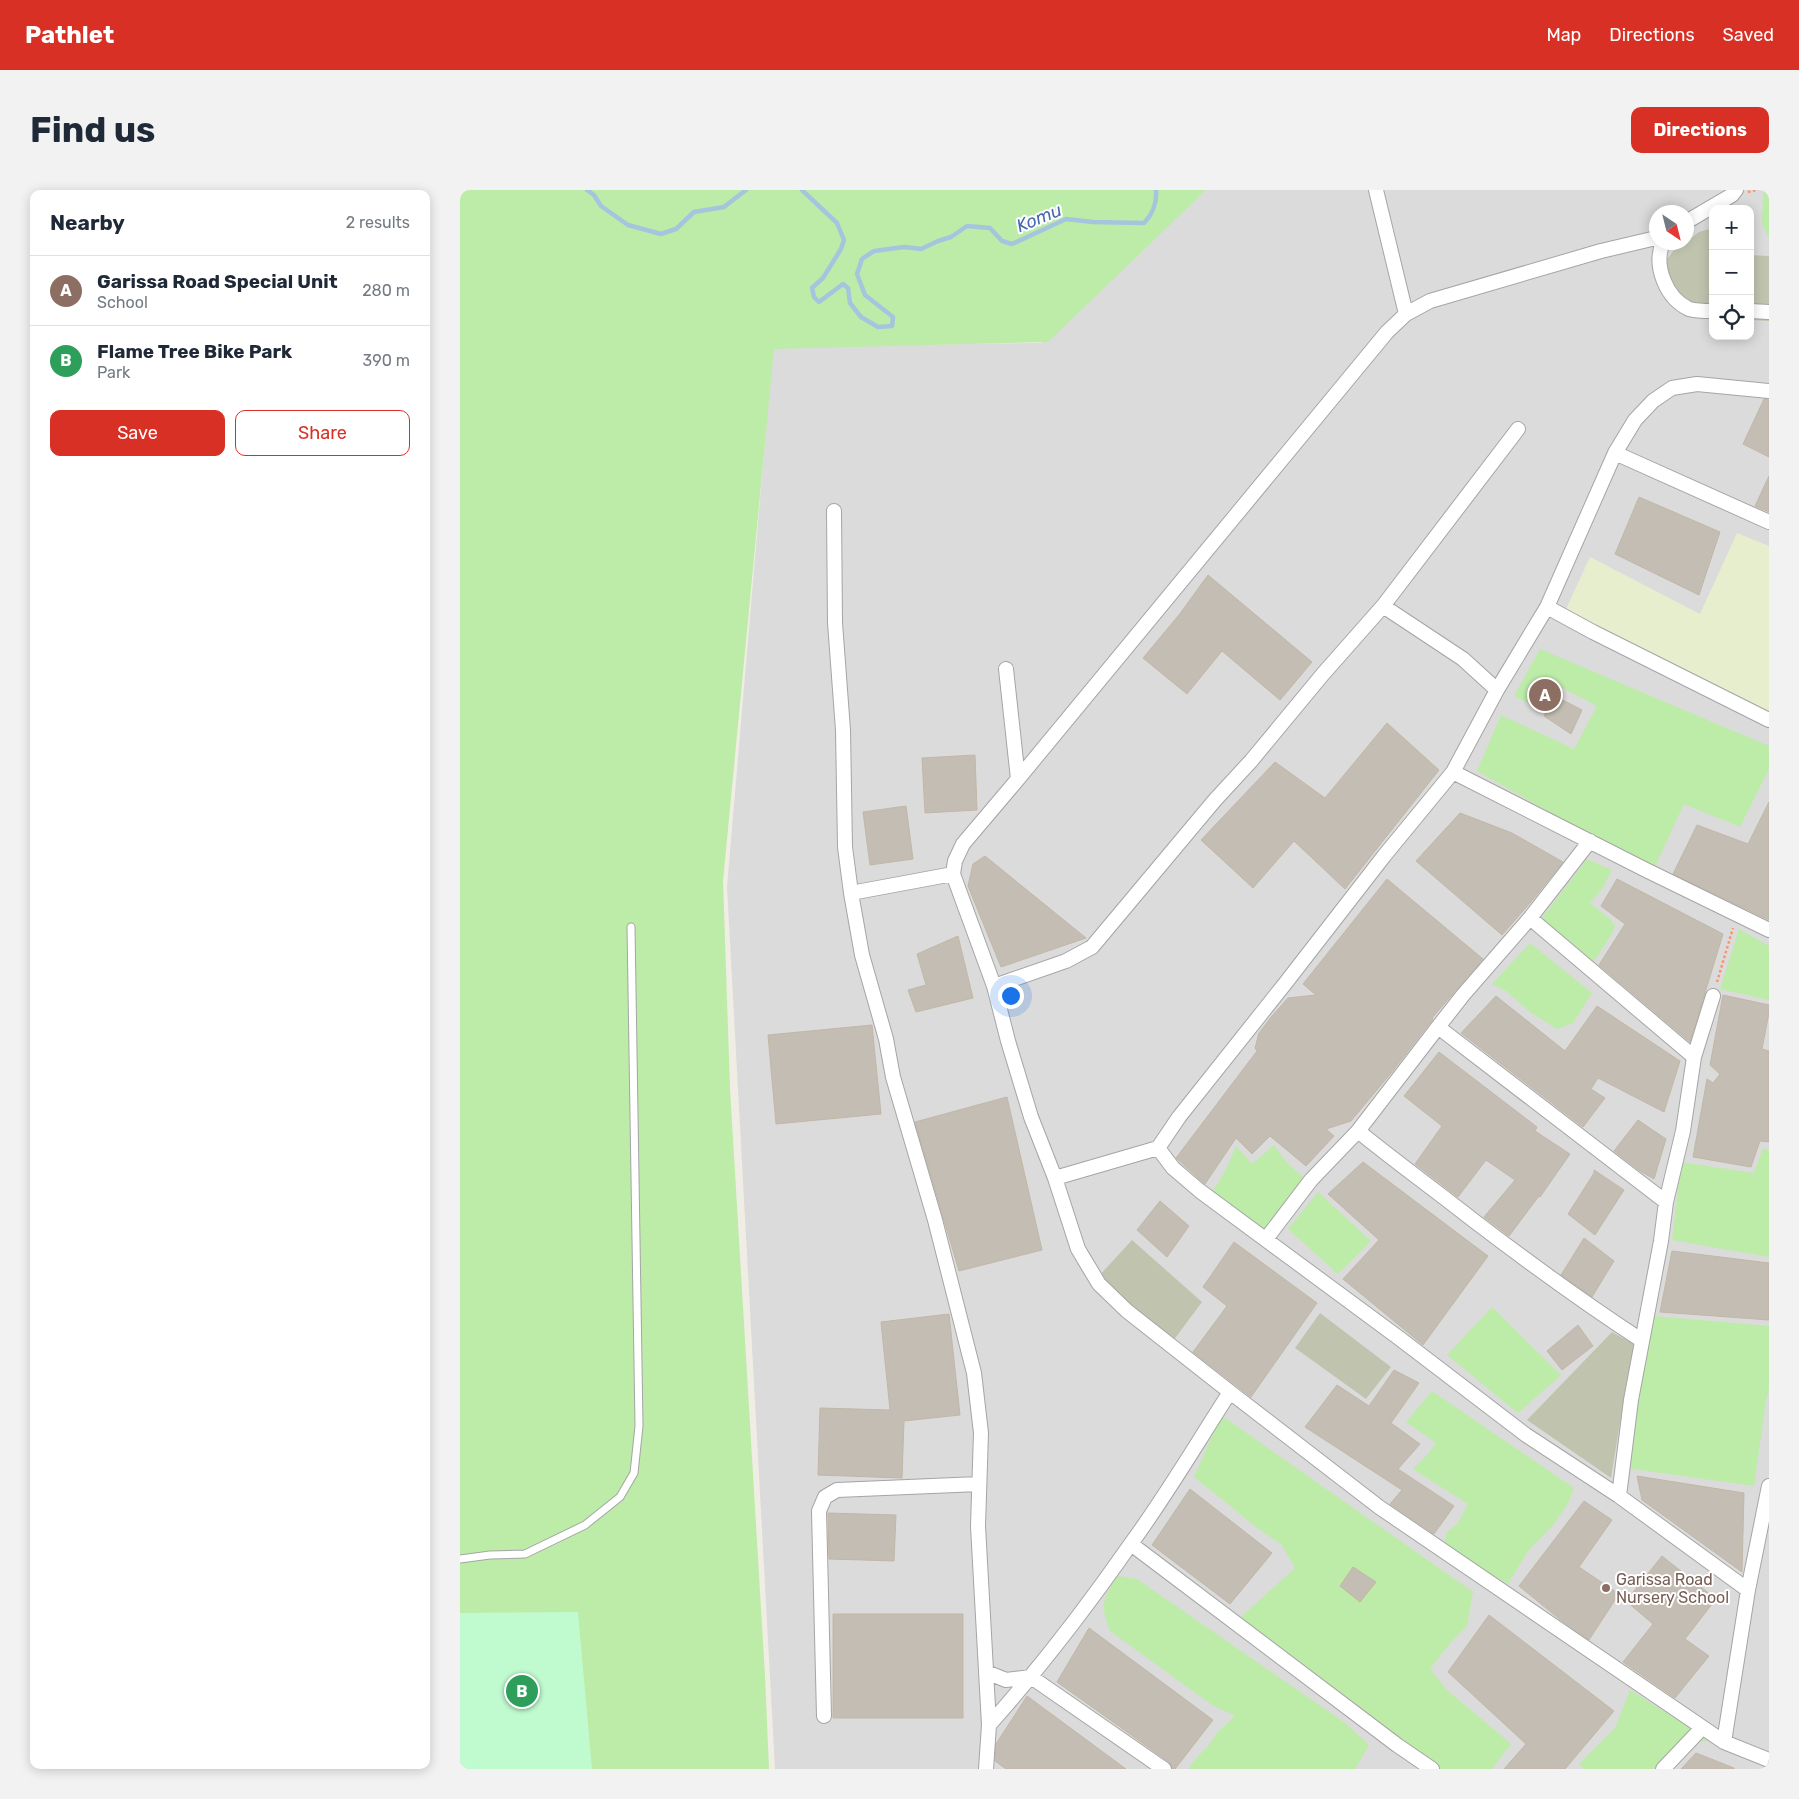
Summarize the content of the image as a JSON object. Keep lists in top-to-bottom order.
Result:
{
  "water": ["Komu"],
  "places": ["Garissa Road Nursery School"],
  "north": "bottom right",
  "page": {
    "header": "Pathlet",
    "nav": ["Map", "Directions", "Saved"],
    "buttons": [
      "Directions",
      ["Save", "Share"]
    ],
    "title": "Find us",
    "heading": ["Nearby", "2 results"],
    "map_buttons": ["+", "−"],
    "list": [
      {
        "mark": "A",
        "name": "Garissa Road Special Unit",
        "note": "School",
        "value": "280 m"
      },
      {
        "mark": "B",
        "name": "Flame Tree Bike Park",
        "note": "Park",
        "value": "390 m"
      }
    ],
    "pins": ["A", "B"]
  }
}
